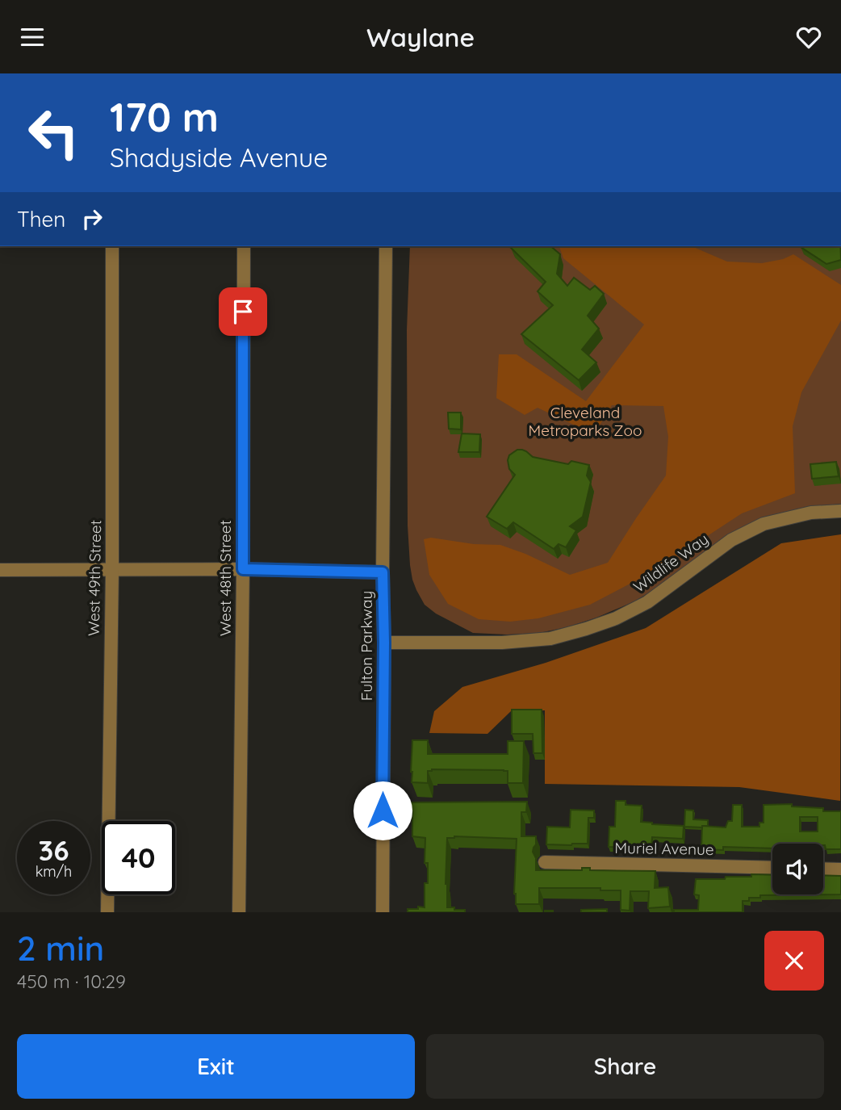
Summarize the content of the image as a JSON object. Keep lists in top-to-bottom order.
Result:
{
  "streets": {
    "street": [
      "Wildlife Way",
      "West 49th Street",
      "West 48th Street",
      "Fulton Parkway",
      "Muriel Avenue"
    ]
  },
  "crossings": [
    ["Wildlife Way", "Fulton Parkway"]
  ],
  "parks": ["Cleveland Metroparks Zoo"],
  "page": {
    "header": "Waylane",
    "turn": ["170 m", "Shadyside Avenue"],
    "then": "Then",
    "speed": "36 km/h",
    "limit": "40",
    "heading": ["2 min", "450 m · 10:29"],
    "buttons": ["Exit", "Share"]
  }
}
